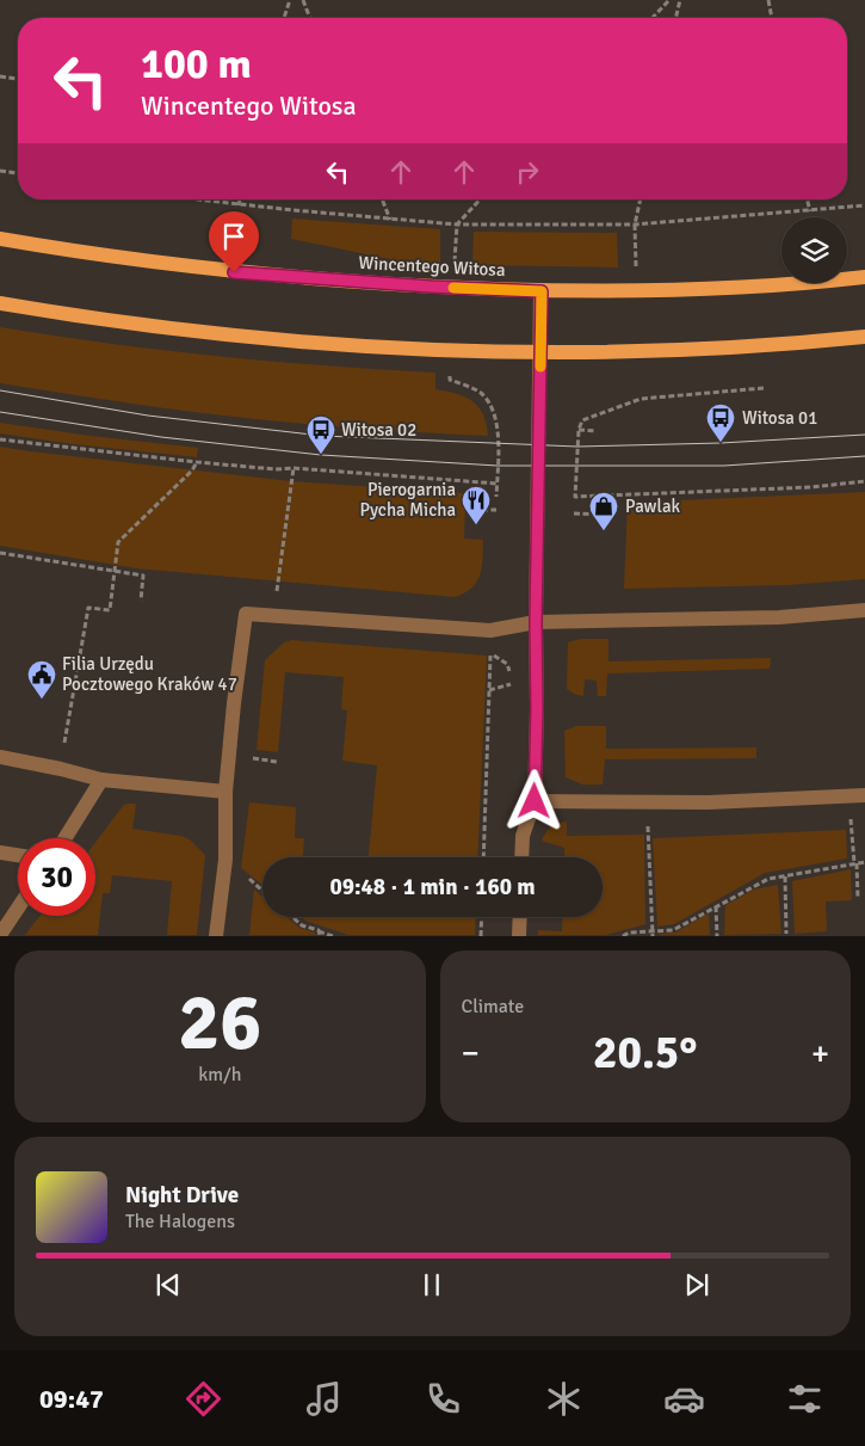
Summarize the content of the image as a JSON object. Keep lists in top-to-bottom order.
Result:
{
  "streets": {
    "main road": ["Wincentego Witosa"]
  },
  "places": {
    "bus stop": ["Witosa 01", "Witosa 02"],
    "restaurant": ["Pierogarnia Pycha Micha"],
    "shop": ["Pawlak"],
    "public building": ["Filia Urzędu Pocztowego Kraków 47"]
  },
  "page": {
    "turn": ["100 m", "Wincentego Witosa"],
    "limit": "30",
    "trip": "09:48 · 1 min · 160 m",
    "tile": [
      ["26", "km/h"],
      "Climate"
    ],
    "heat": ["−", "20.5°", "+"],
    "song": ["Night Drive", "The Halogens"],
    "tabs": "09:47"
  }
}
